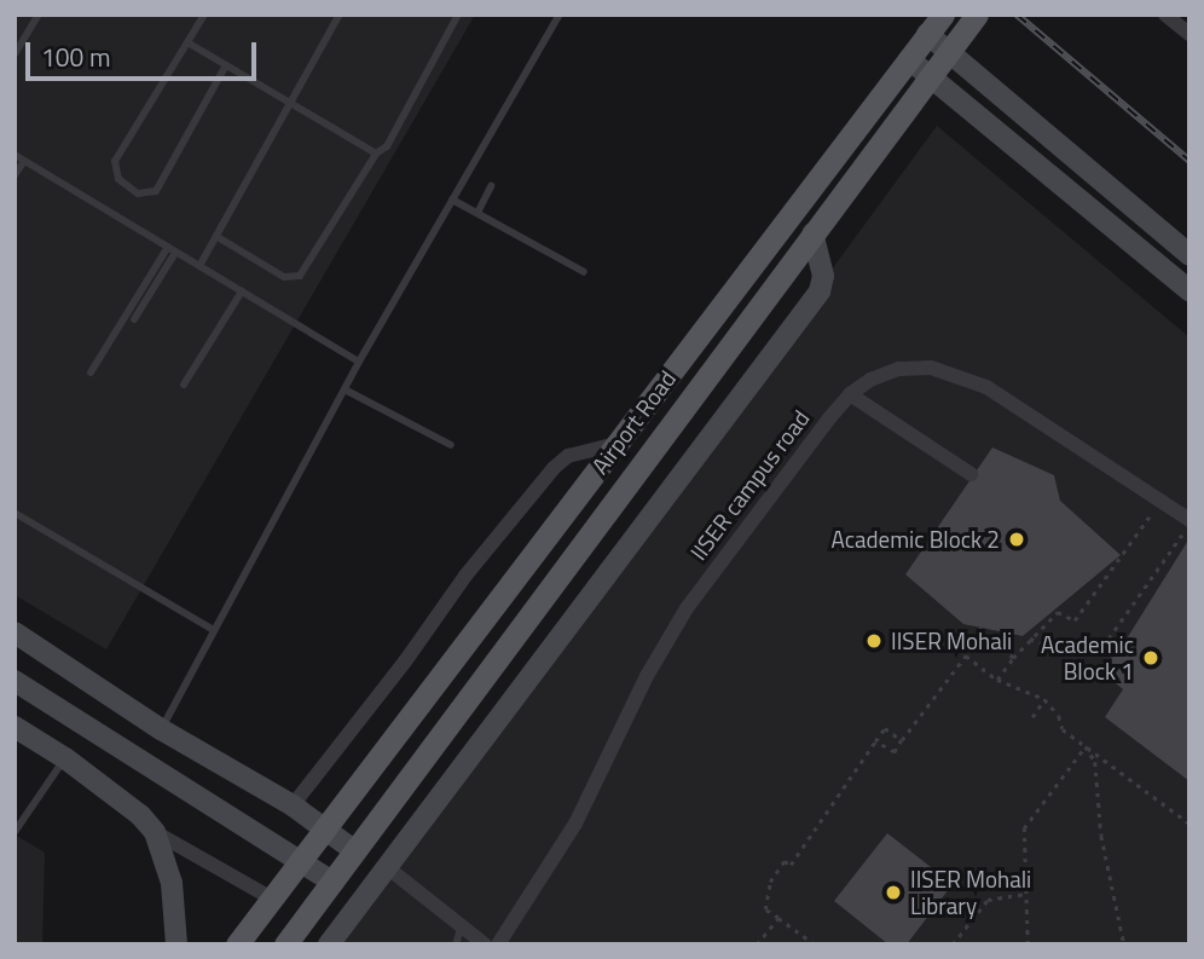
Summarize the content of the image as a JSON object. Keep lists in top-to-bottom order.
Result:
{
  "streets": {
    "main road": ["Airport Road"],
    "street": ["IISER campus road"]
  },
  "places": [
    "Academic Block 2",
    "IISER Mohali",
    "Academic Block 1",
    "IISER Mohali Library"
  ],
  "scale_bar": "100 m"
}
